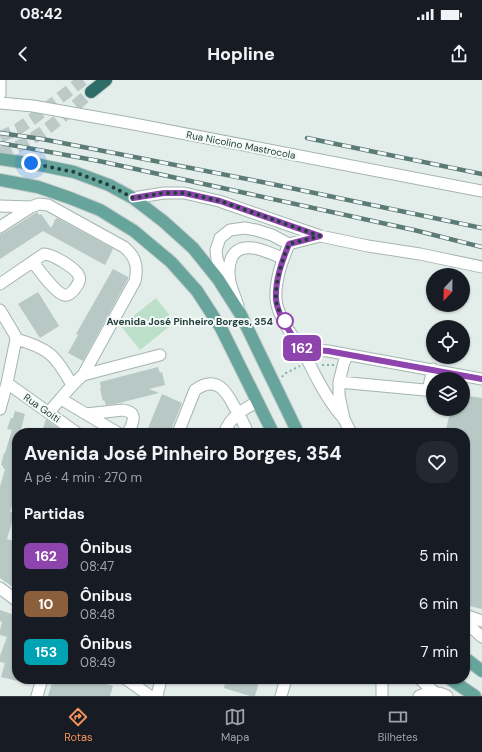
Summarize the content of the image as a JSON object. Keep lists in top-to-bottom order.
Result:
{
  "streets": {
    "street": ["Rua Nicolino Mastrocola", "Rua Goiti"]
  },
  "places": ["Avenida José Pinheiro Borges, 354"],
  "lines": ["bus line 162"],
  "north": "bottom",
  "page": {
    "status": "08:42",
    "header": "Hopline",
    "on_map": "162",
    "heading": [
      ["Avenida José Pinheiro Borges, 354", "A pé · 4 min · 270 m"],
      "Partidas"
    ],
    "list": [
      {
        "mark": "162",
        "name": "Ônibus",
        "note": "08:47",
        "value": "5 min"
      },
      {
        "mark": "10",
        "name": "Ônibus",
        "note": "08:48",
        "value": "6 min"
      },
      {
        "mark": "153",
        "name": "Ônibus",
        "note": "08:49",
        "value": "7 min"
      }
    ],
    "tabs": ["Rotas", "Mapa", "Bilhetes"]
  }
}
